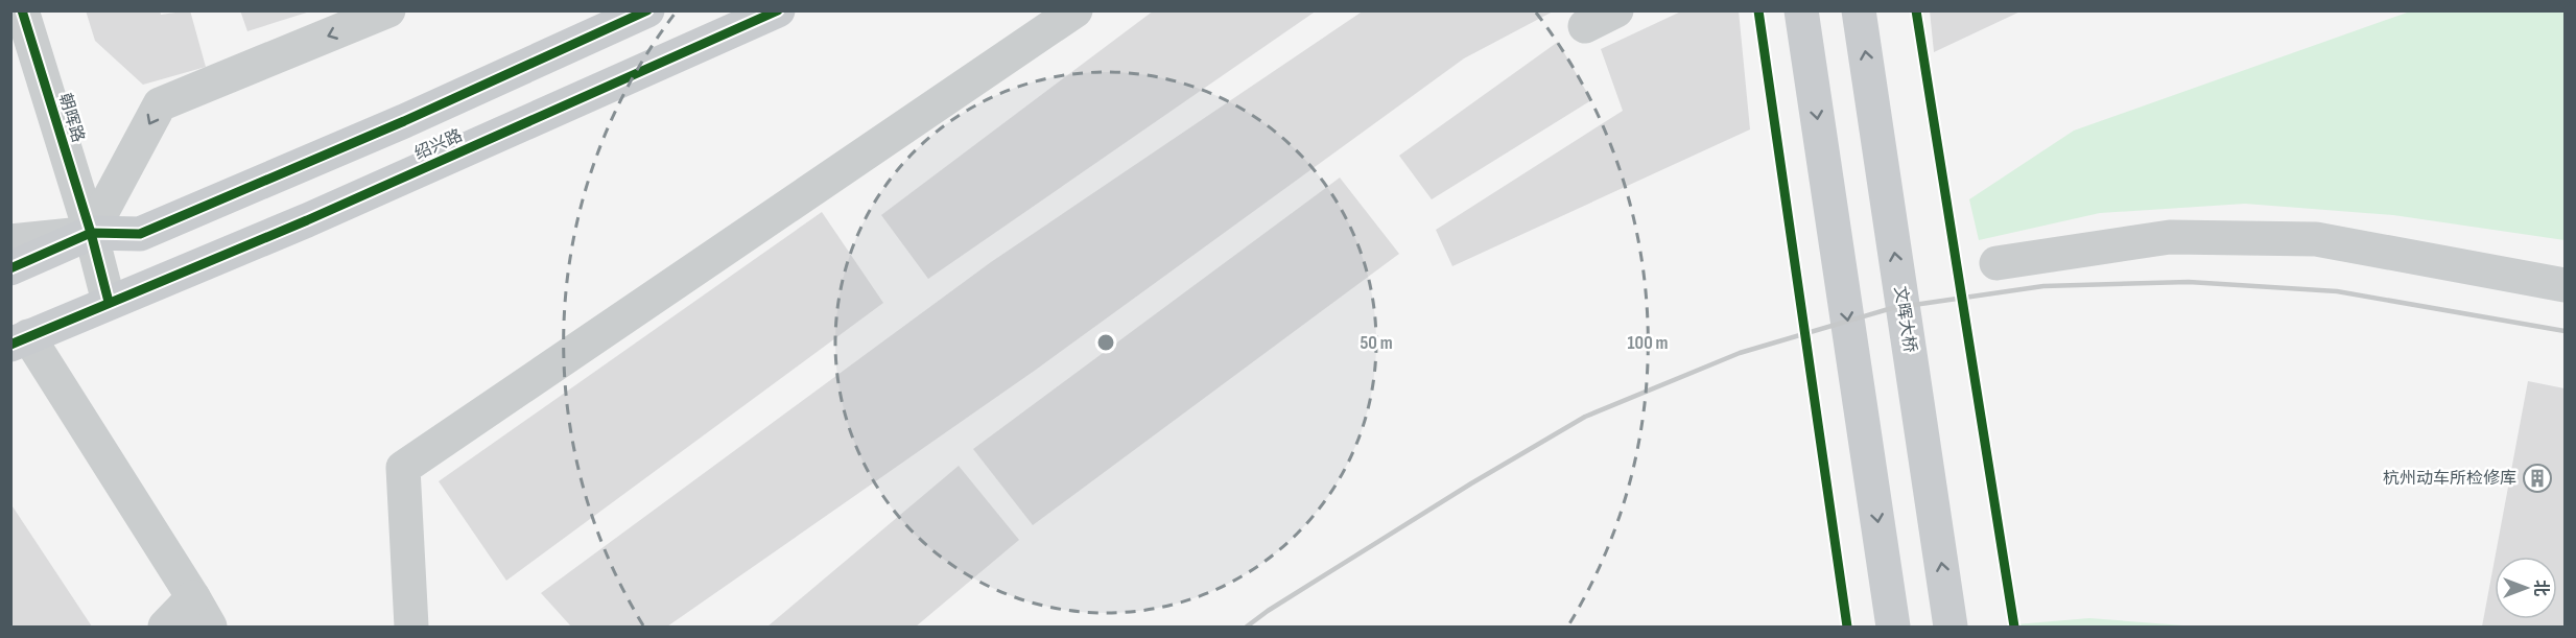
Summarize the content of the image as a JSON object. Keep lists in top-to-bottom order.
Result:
{
  "streets": {
    "main road": ["绍兴路", "文晖大桥"],
    "street": ["朝晖路"]
  },
  "crossings": [
    ["朝晖路", "绍兴路"]
  ],
  "places": {
    "building": ["杭州动车所检修库"]
  },
  "north": "right",
  "rings": ["50 m", "100 m"]
}
